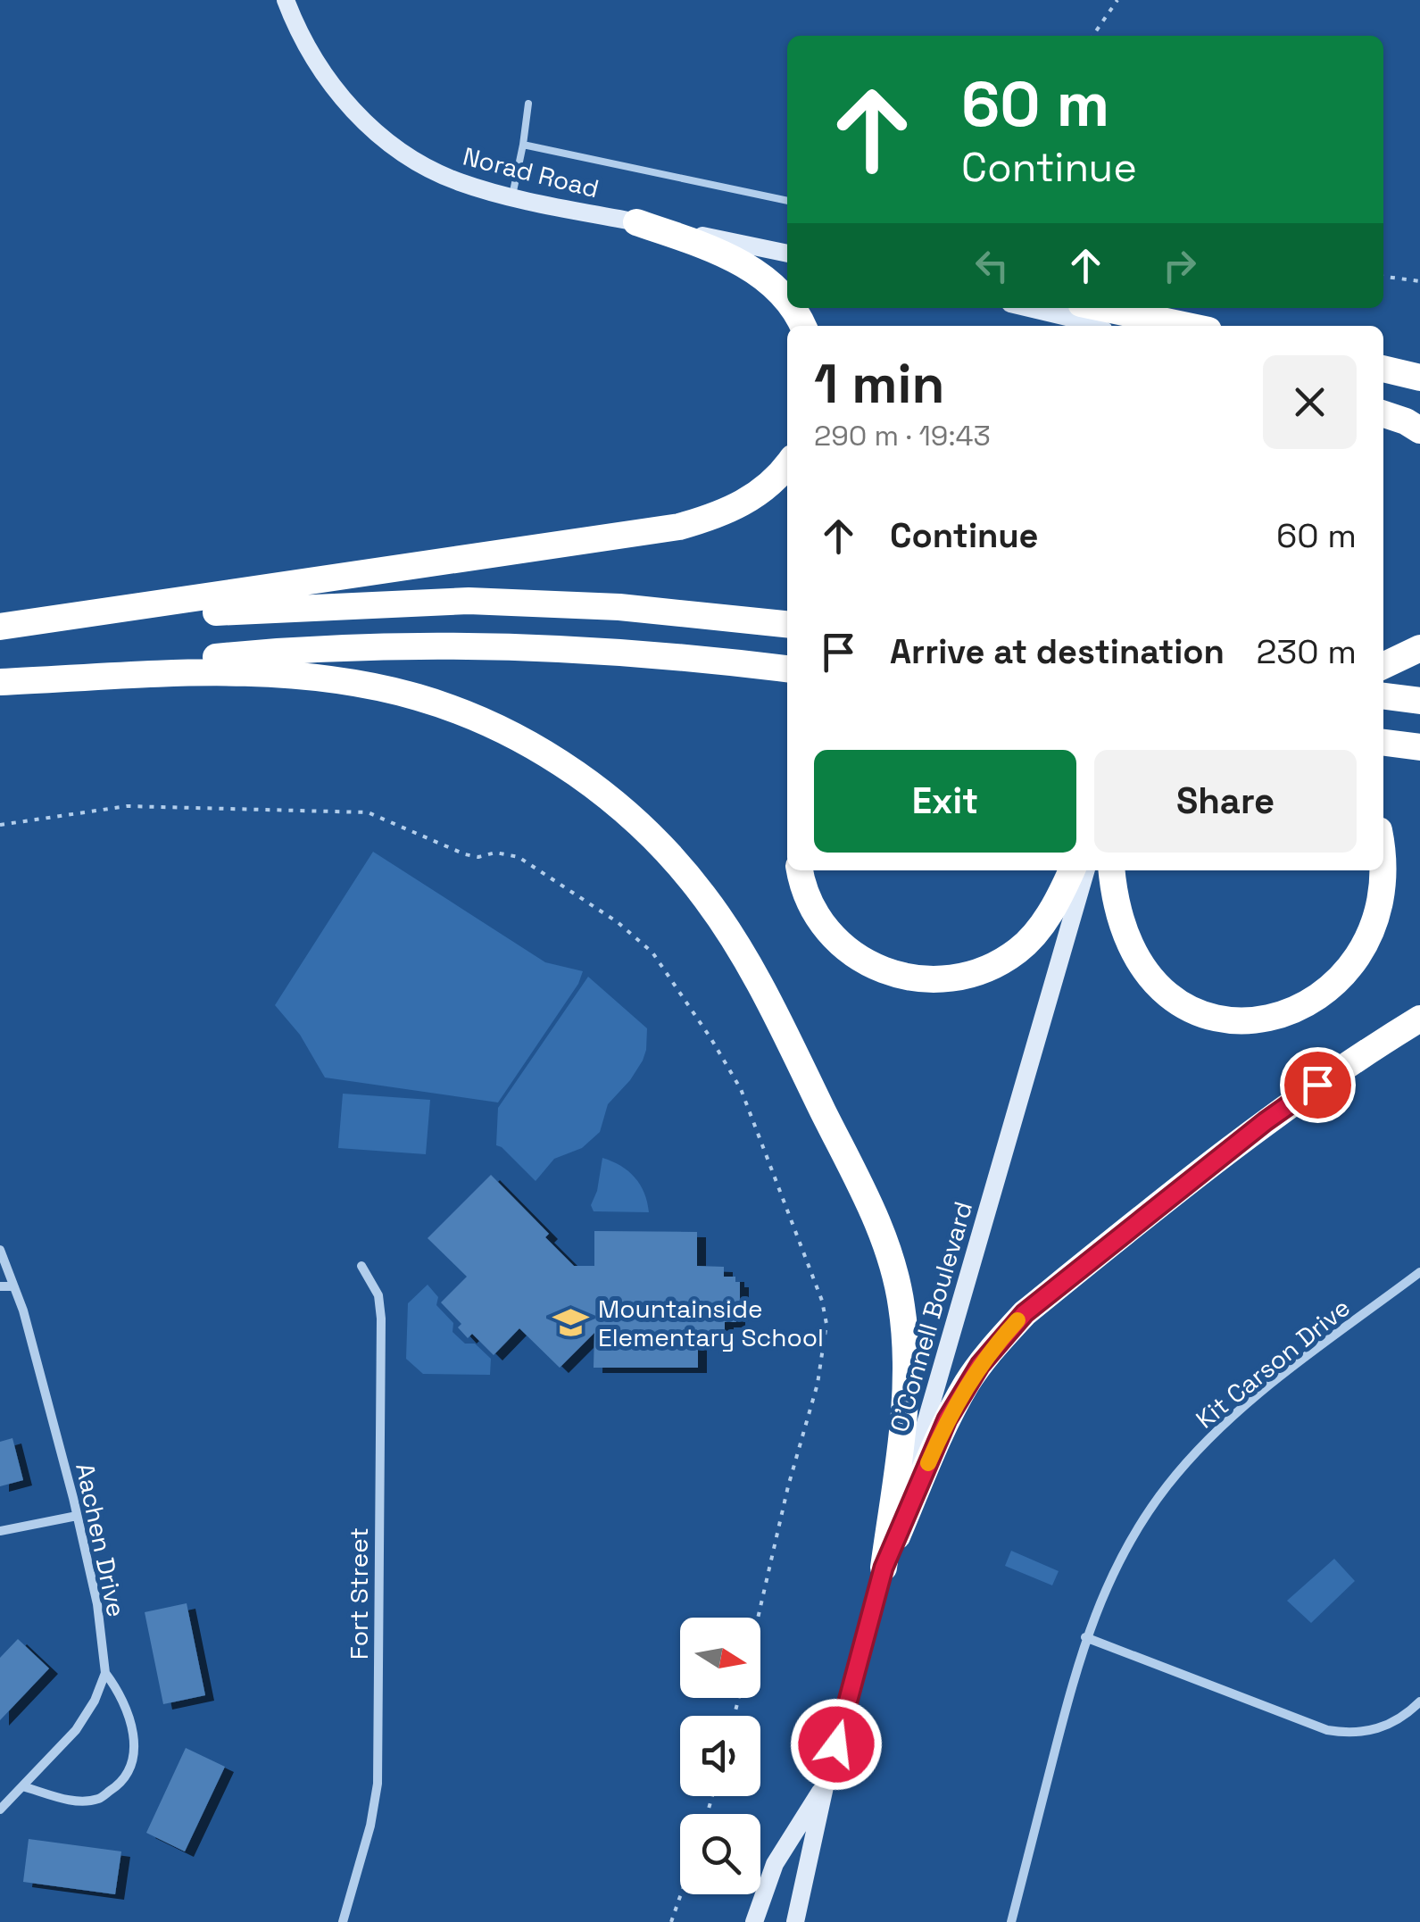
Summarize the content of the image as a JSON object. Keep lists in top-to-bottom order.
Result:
{
  "streets": {
    "main road": ["Norad Road", "O'Connell Boulevard"],
    "street": ["Kit Carson Drive", "Aachen Drive", "Fort Street"]
  },
  "places": {
    "school or university": ["Mountainside Elementary School"]
  },
  "north": "right",
  "page": {
    "turn": ["60 m", "Continue"],
    "heading": ["1 min", "290 m · 19:43"],
    "list": [
      {
        "name": "Continue",
        "value": "60 m"
      },
      {
        "name": "Arrive at destination",
        "value": "230 m"
      }
    ],
    "buttons": ["Exit", "Share"]
  }
}
